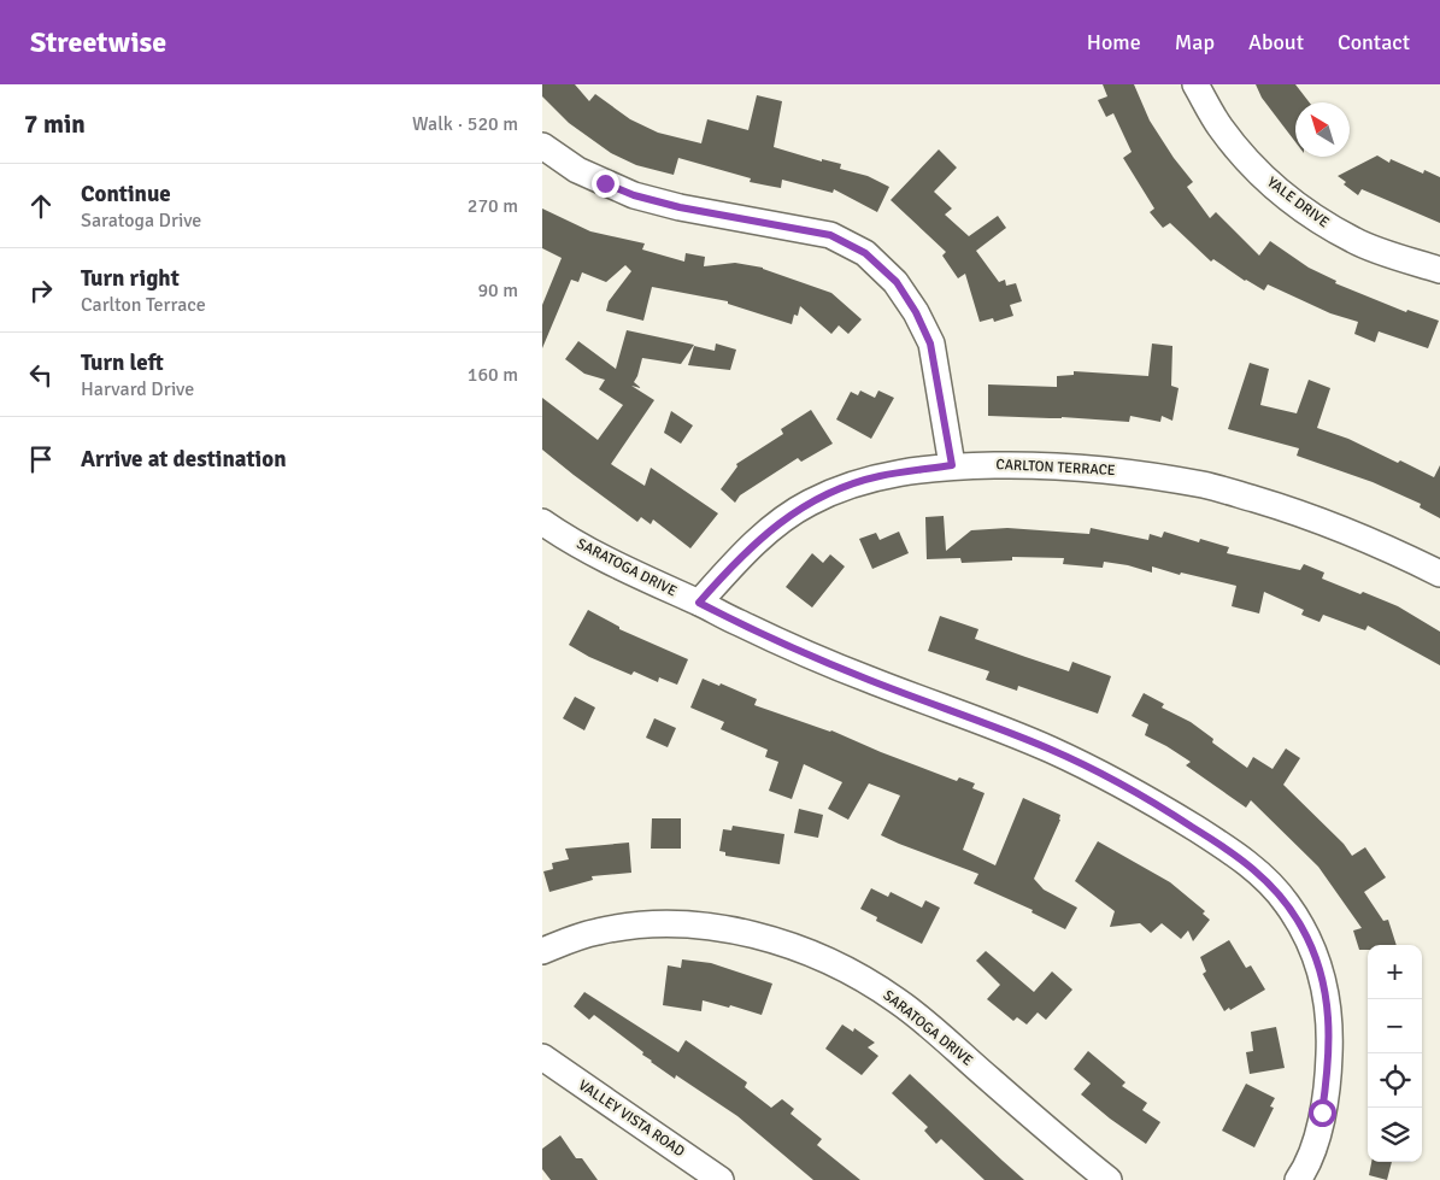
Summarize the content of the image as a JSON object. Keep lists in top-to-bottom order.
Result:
{
  "streets": {
    "street": [
      "YALE DRIVE",
      "CARLTON TERRACE",
      "SARATOGA DRIVE",
      "VALLEY VISTA ROAD"
    ]
  },
  "crossings": [
    ["CARLTON TERRACE", "SARATOGA DRIVE"]
  ],
  "north": "top left",
  "page": {
    "header": "Streetwise",
    "nav": [
      "Home",
      "Map",
      "About",
      "Contact"
    ],
    "heading": ["7 min", "Walk · 520 m"],
    "list": [
      ["Continue", "Saratoga Drive", "270 m"],
      ["Turn right", "Carlton Terrace", "90 m"],
      ["Turn left", "Harvard Drive", "160 m"],
      "Arrive at destination"
    ],
    "map_buttons": ["+", "−"]
  }
}
